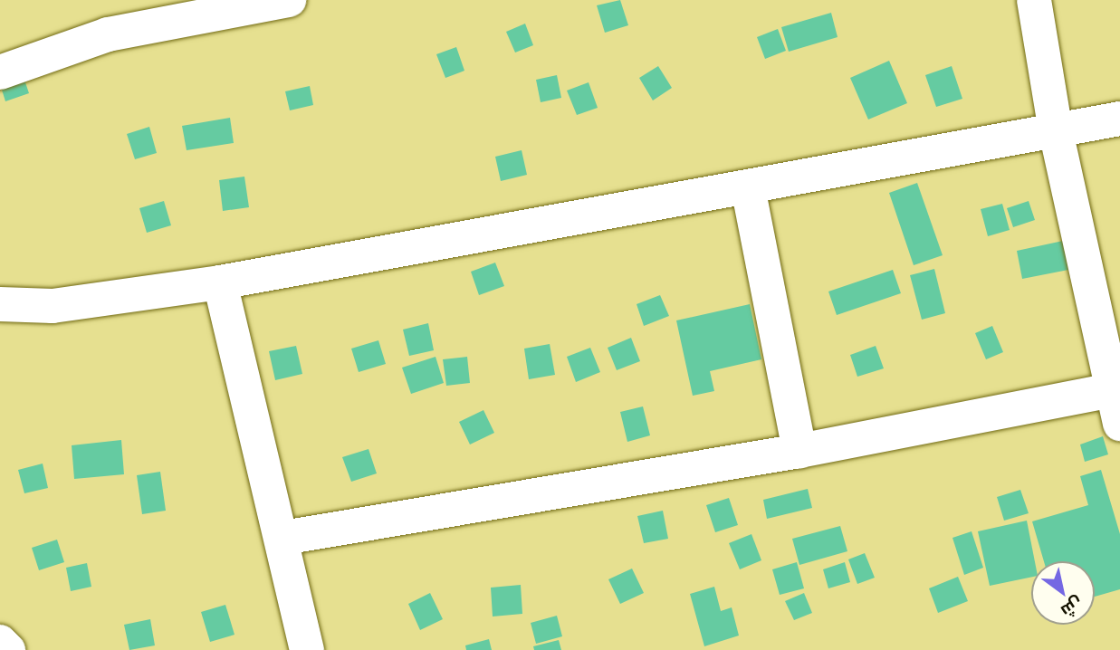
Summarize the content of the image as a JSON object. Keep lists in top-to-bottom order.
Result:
{
  "north": "bottom right"
}
